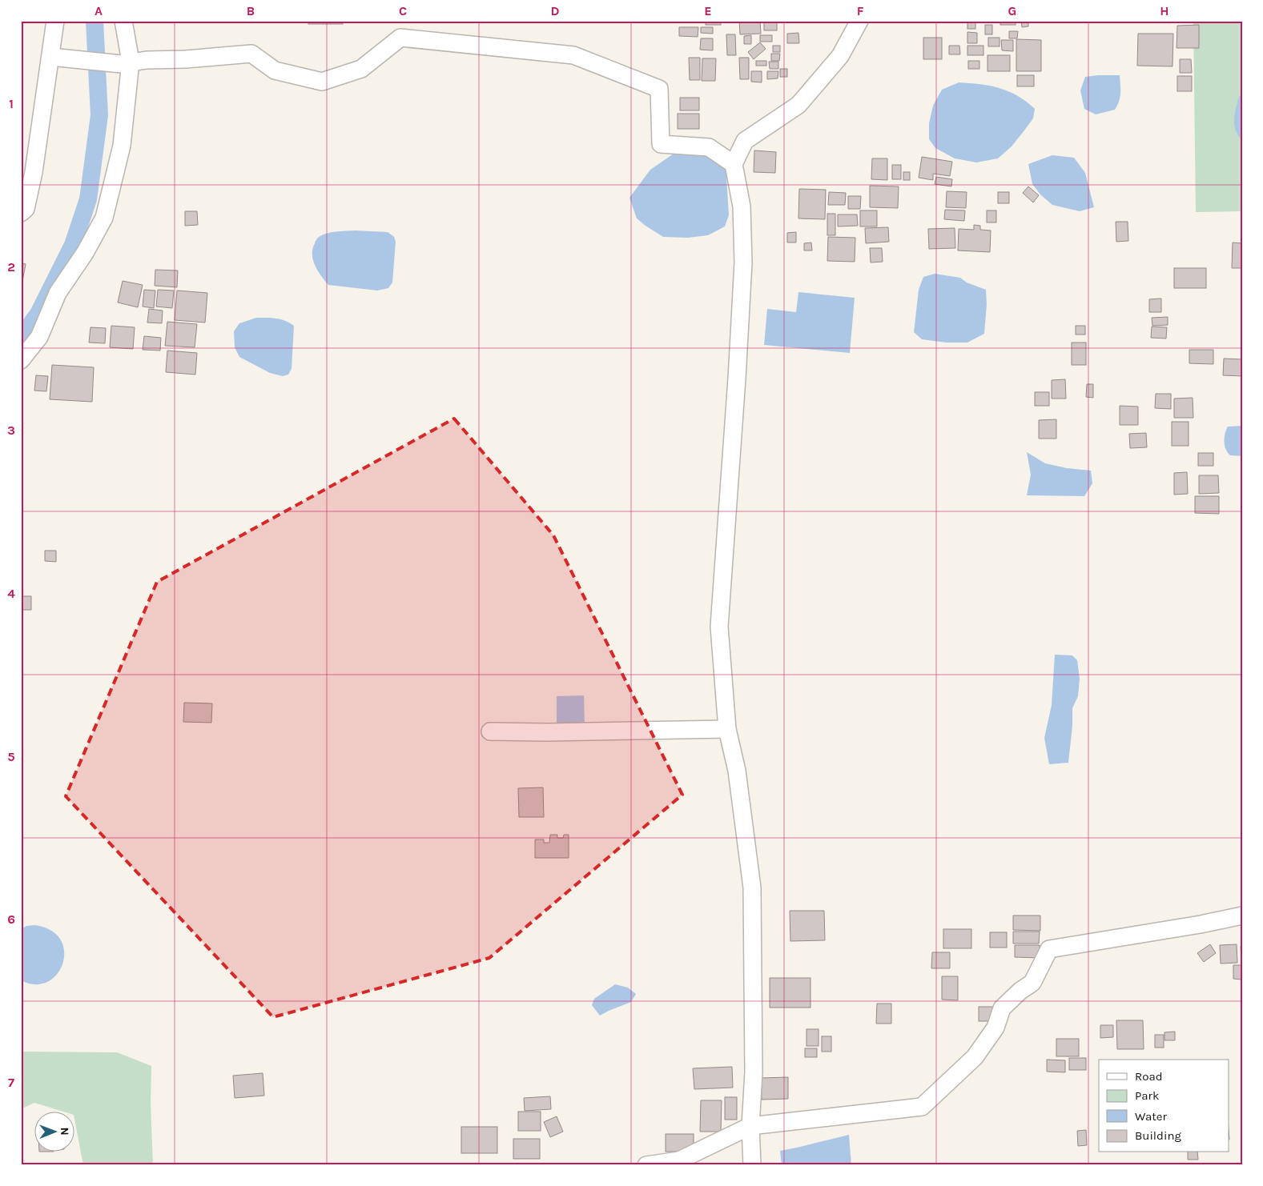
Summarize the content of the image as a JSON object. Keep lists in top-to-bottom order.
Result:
{
  "legend": [
    "Road",
    "Park",
    "Water",
    "Building"
  ],
  "north": "right",
  "grid": {
    "columns": [
      "A",
      "B",
      "C",
      "D",
      "E",
      "F",
      "G",
      "H"
    ],
    "rows": [
      "1",
      "2",
      "3",
      "4",
      "5",
      "6",
      "7"
    ]
  }
}
